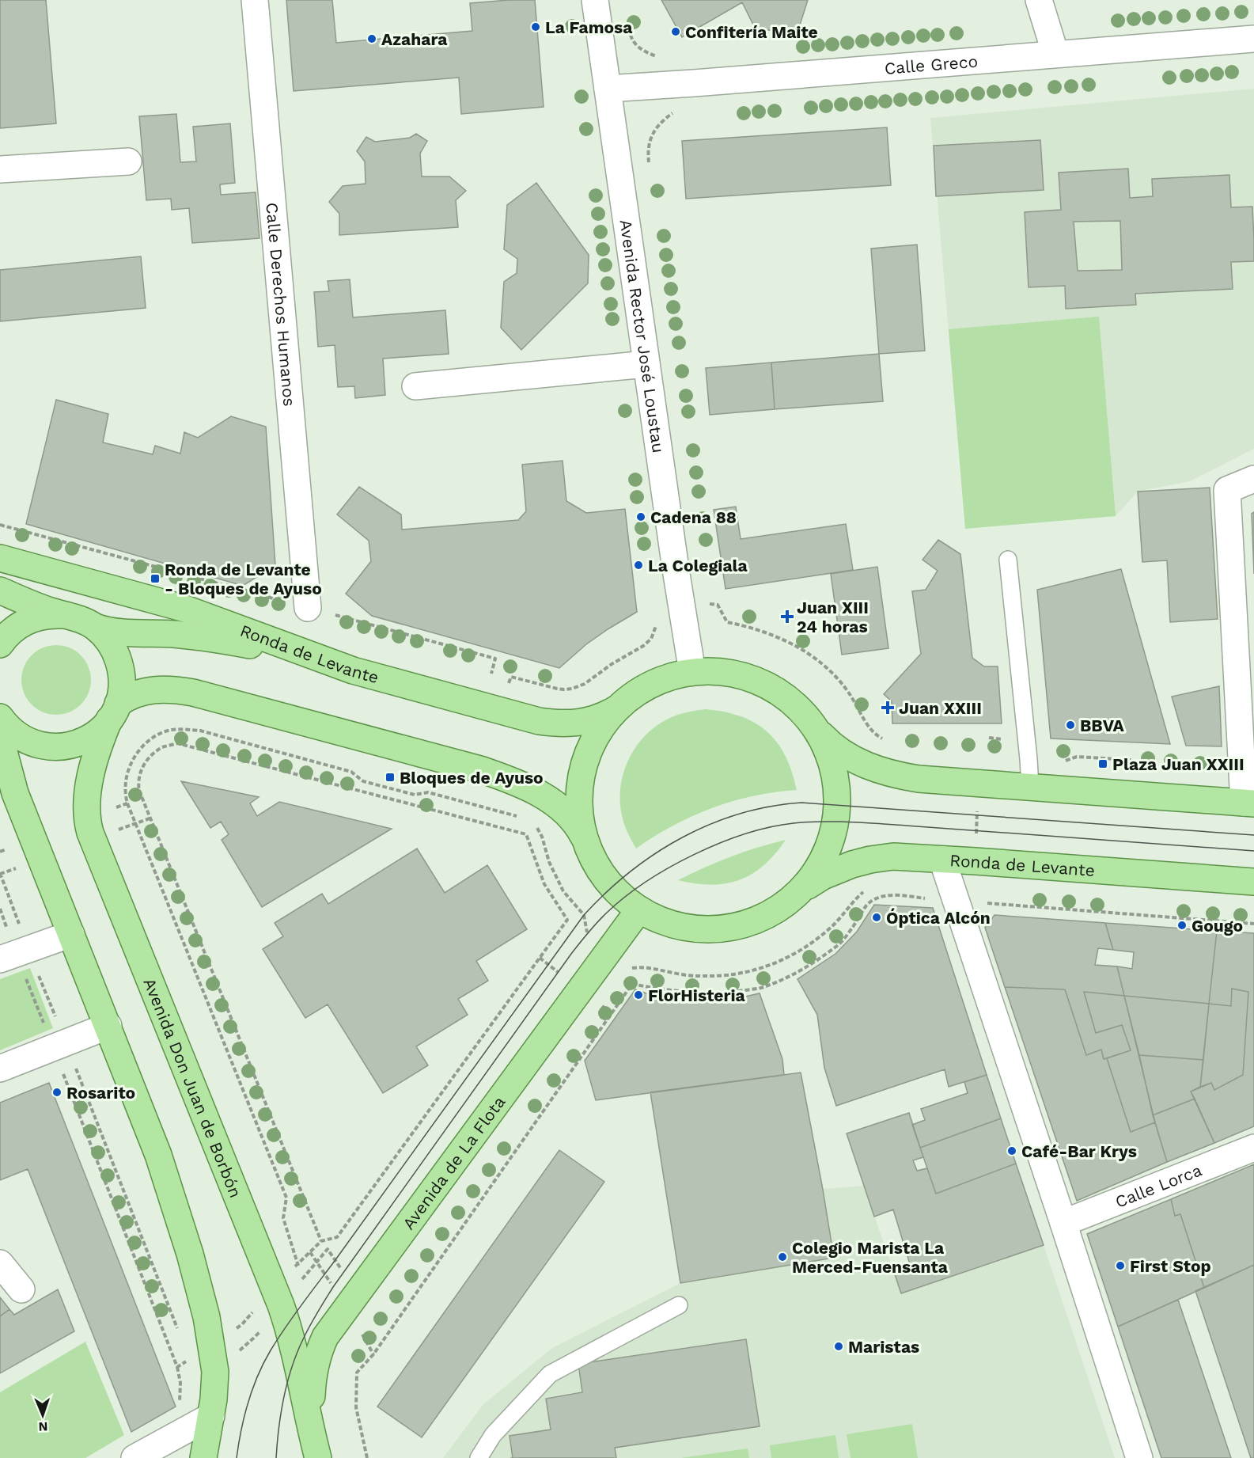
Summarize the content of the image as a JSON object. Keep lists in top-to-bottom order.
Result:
{
  "streets": {
    "main road": ["Ronda de Levante", "Avenida Don Juan de Borbón", "Avenida de La Flota"],
    "street": [
      "Calle Greco",
      "Calle Derechos Humanos",
      "Avenida Rector José Loustau",
      "Calle Lorca"
    ]
  },
  "crossings": [
    ["Calle Greco", "Avenida Rector José Loustau"],
    ["Avenida Don Juan de Borbón", "Avenida de La Flota"]
  ],
  "places": {
    "other": [
      "La Famosa",
      "Confitería Maite",
      "Azahara",
      "Cadena 88",
      "La Colegiala",
      "BBVA",
      "Óptica Alcón",
      "Gougo",
      "FlorHisteria",
      "Rosarito",
      "Café-Bar Krys",
      "Colegio Marista La Merced-Fuensanta",
      "First Stop",
      "Maristas"
    ],
    "transit": ["Ronda de Levante - Bloques de Ayuso", "Plaza Juan XXIII", "Bloques de Ayuso"],
    "health": ["Juan XIII 24 horas", "Juan XXIII"]
  },
  "north": "bottom"
}
